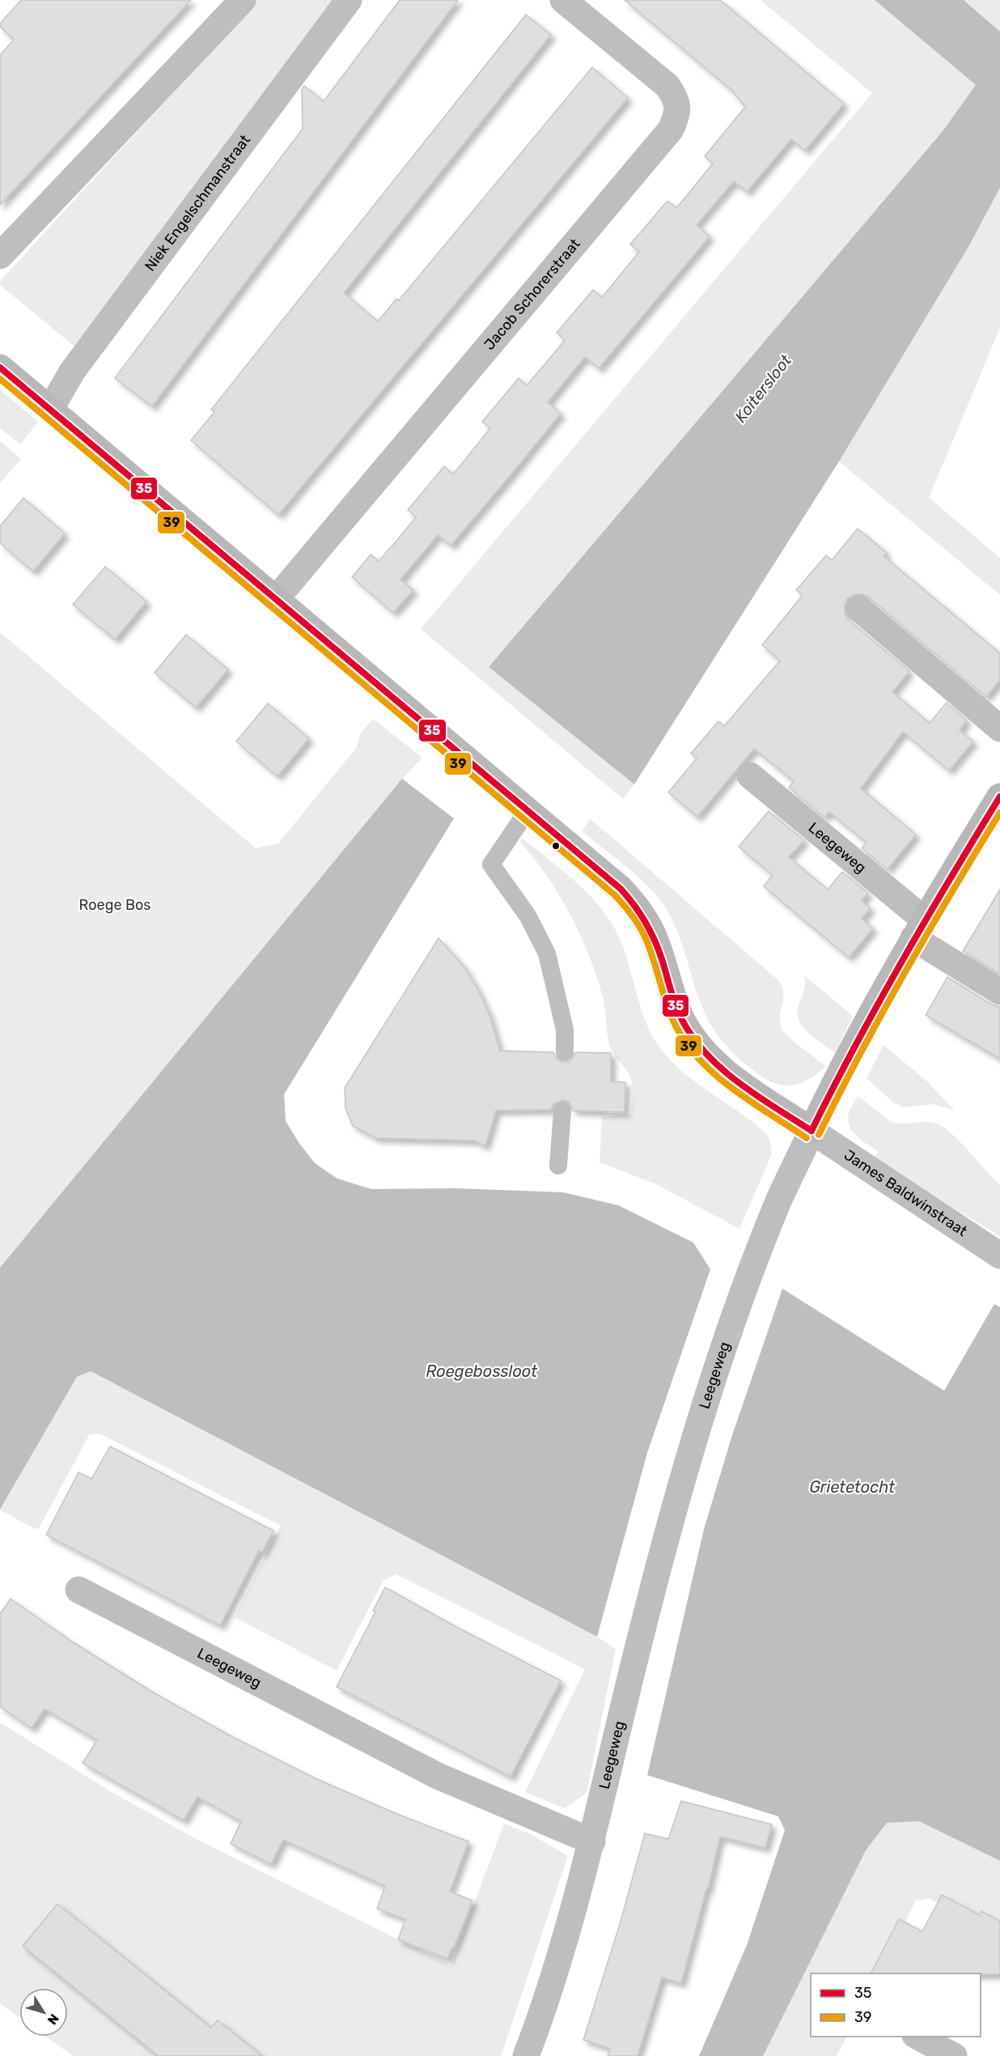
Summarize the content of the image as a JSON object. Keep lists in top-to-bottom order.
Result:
{
  "streets": {
    "main road": ["Leegeweg"],
    "street": ["Niek Engelschmanstraat", "Jacob Schorerstraat", "James Baldwinstraat"]
  },
  "crossings": [
    ["Leegeweg", "James Baldwinstraat"]
  ],
  "water": ["Koitersloot", "Roegebossloot", "Grietetocht"],
  "parks": ["Roege Bos"],
  "lines": ["transit line 35", "transit line 39"],
  "legend": ["35", "39"],
  "north": "bottom right"
}
